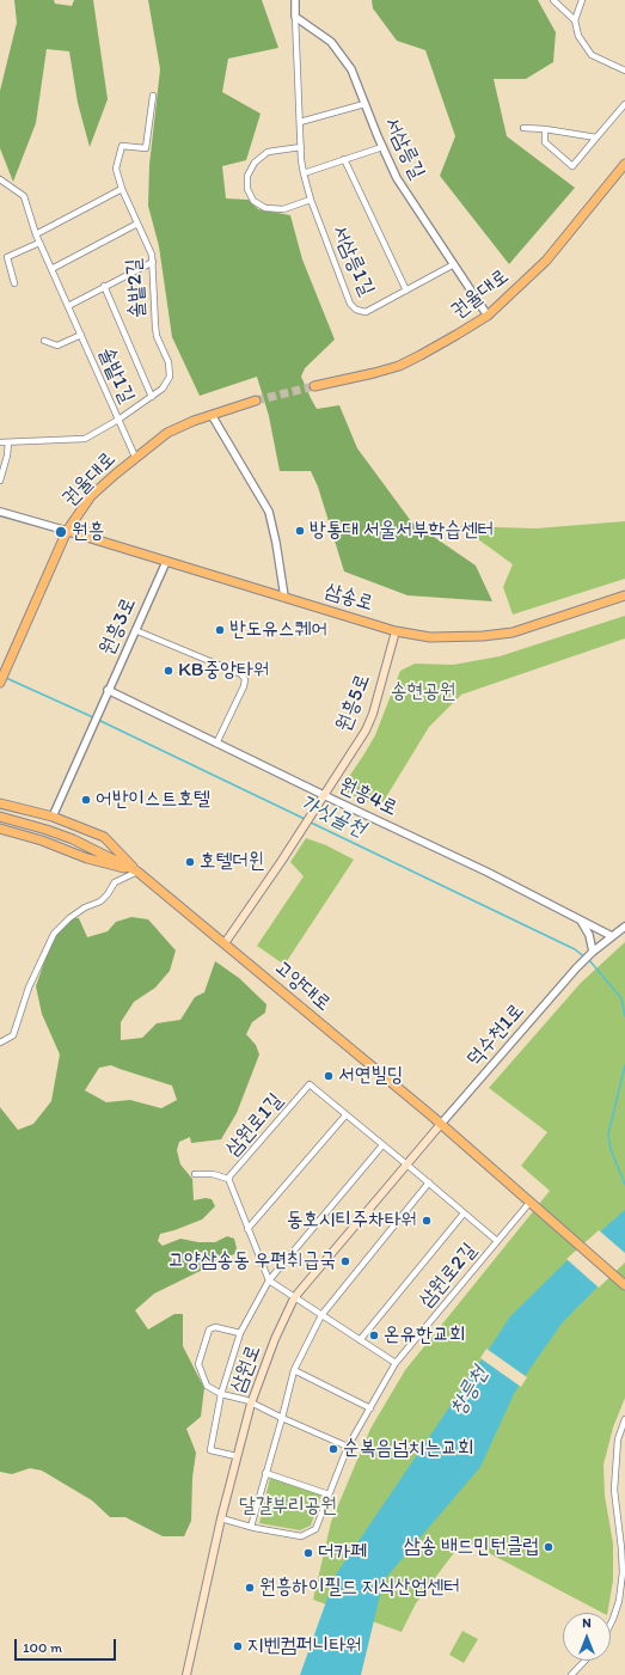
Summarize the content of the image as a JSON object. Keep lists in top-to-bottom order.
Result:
{
  "streets": {
    "main road": [
      "권율대로",
      "삼송로",
      "원흥5로",
      "고양대로",
      "삼원로"
    ],
    "street": [
      "서삼릉길",
      "서삼릉1길",
      "솔밭2길",
      "솔밭1길",
      "원흥3로",
      "원흥4로",
      "덕수천1로",
      "삼원로1길",
      "삼원로2길"
    ]
  },
  "crossings": [
    ["서삼릉길", "서삼릉1길"],
    ["서삼릉길", "권율대로"],
    ["솔밭2길", "솔밭1길"],
    ["권율대로", "솔밭1길"],
    ["권율대로", "삼송로"],
    ["삼송로", "원흥3로"],
    ["삼송로", "원흥5로"],
    ["원흥3로", "원흥4로"],
    ["원흥5로", "원흥4로"],
    ["원흥5로", "고양대로"],
    ["고양대로", "덕수천1로"],
    ["고양대로", "삼원로2길"],
    ["고양대로", "삼원로"],
    ["덕수천1로", "삼원로"],
    ["삼원로1길", "삼원로2길"],
    ["삼원로1길", "삼원로"],
    ["삼원로2길", "삼원로"]
  ],
  "water": ["가싯골천", "창릉천"],
  "parks": ["송현공원", "달걀부리공원"],
  "places": [
    "방통대 서울서부학습센터",
    "원흥",
    "반도유스퀘어",
    "KB중앙타워",
    "어반이스트호텔",
    "호텔더윈",
    "서연빌딩",
    "동호시티주차타워",
    "고양삼송동 우편취급국",
    "온유한교회",
    "순복음넘치는교회",
    "삼송 배드민턴클럽",
    "더카페",
    "원흥하이필드 지식산업센터",
    "지벤컴퍼니타워"
  ],
  "scale_bar": "100 m",
  "north": "top"
}
